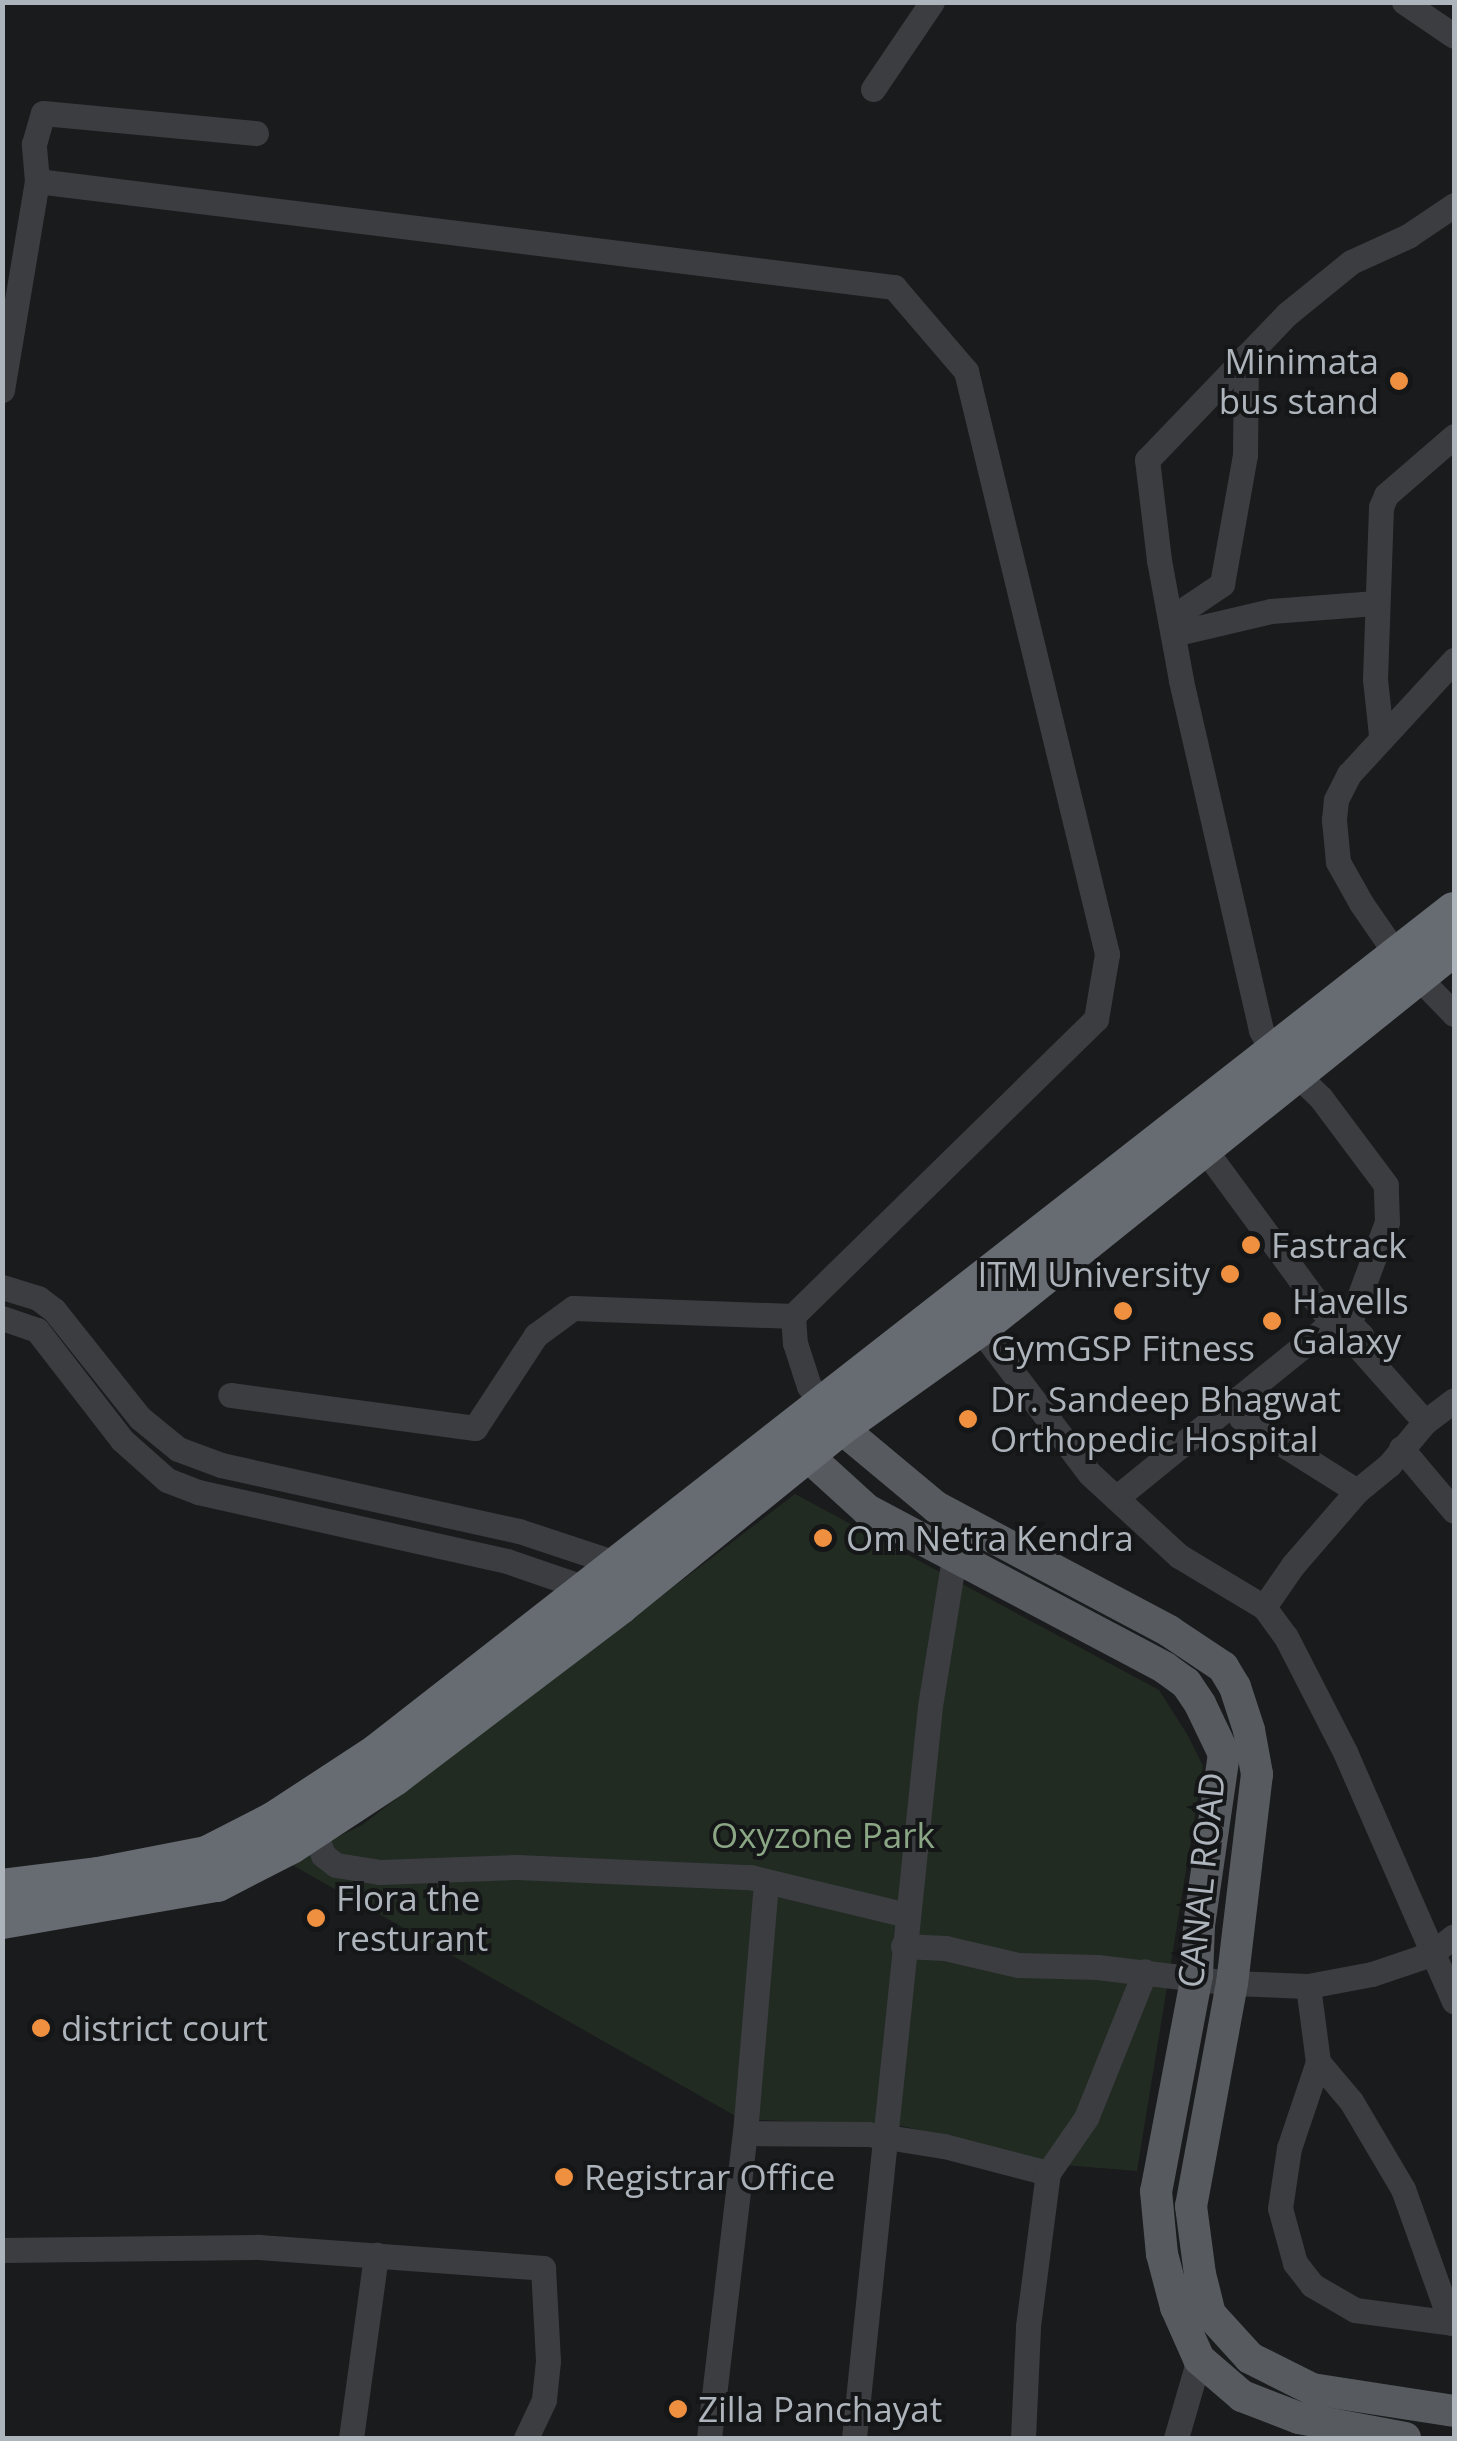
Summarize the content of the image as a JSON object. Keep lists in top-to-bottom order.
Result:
{
  "streets": {
    "main road": ["CANAL ROAD"]
  },
  "parks": ["Oxyzone Park"],
  "places": [
    "Minimata bus stand",
    "Fastrack",
    "ITM University",
    "GymGSP Fitness",
    "Havells Galaxy",
    "Dr. Sandeep Bhagwat Orthopedic Hospital",
    "Om Netra Kendra",
    "Flora the resturant",
    "district court",
    "Registrar Office",
    "Zilla Panchayat"
  ]
}
